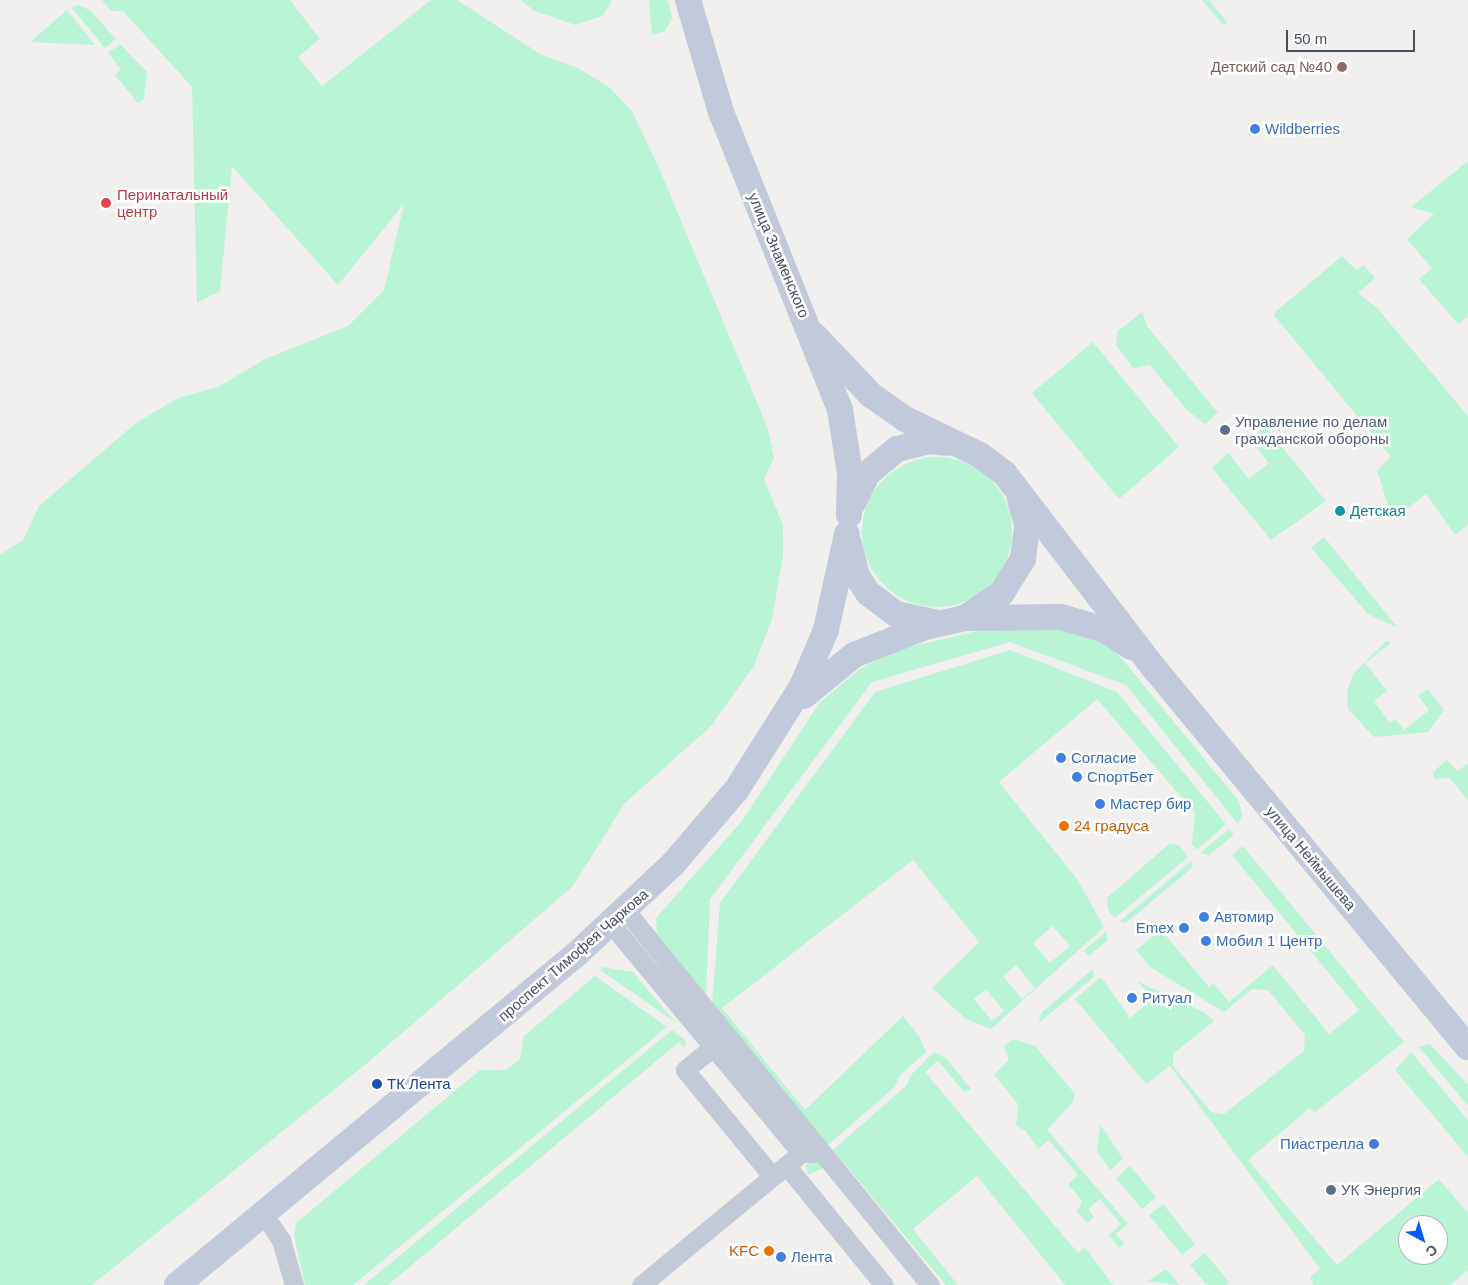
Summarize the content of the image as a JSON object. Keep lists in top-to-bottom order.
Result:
{
  "streets": {
    "main road": ["улица Знаменского", "улица Неймышева", "проспект Тимофея Чаркова"]
  },
  "crossings": [
    ["улица Знаменского", "проспект Тимофея Чаркова"]
  ],
  "places": [
    "Детский сад №40",
    "Wildberries",
    "Перинатальный центр",
    "Управление по делам гражданской обороны",
    "Детская",
    "Согласие",
    "СпортБет",
    "Мастер бир",
    "24 градуса",
    "Автомир",
    "Emex",
    "Мобил 1 Центр",
    "Ритуал",
    "ТК Лента",
    "Пиастрелла",
    "УК Энергия",
    "KFC",
    "Лента"
  ],
  "scale_bar": "50 m",
  "north": "bottom right"
}
